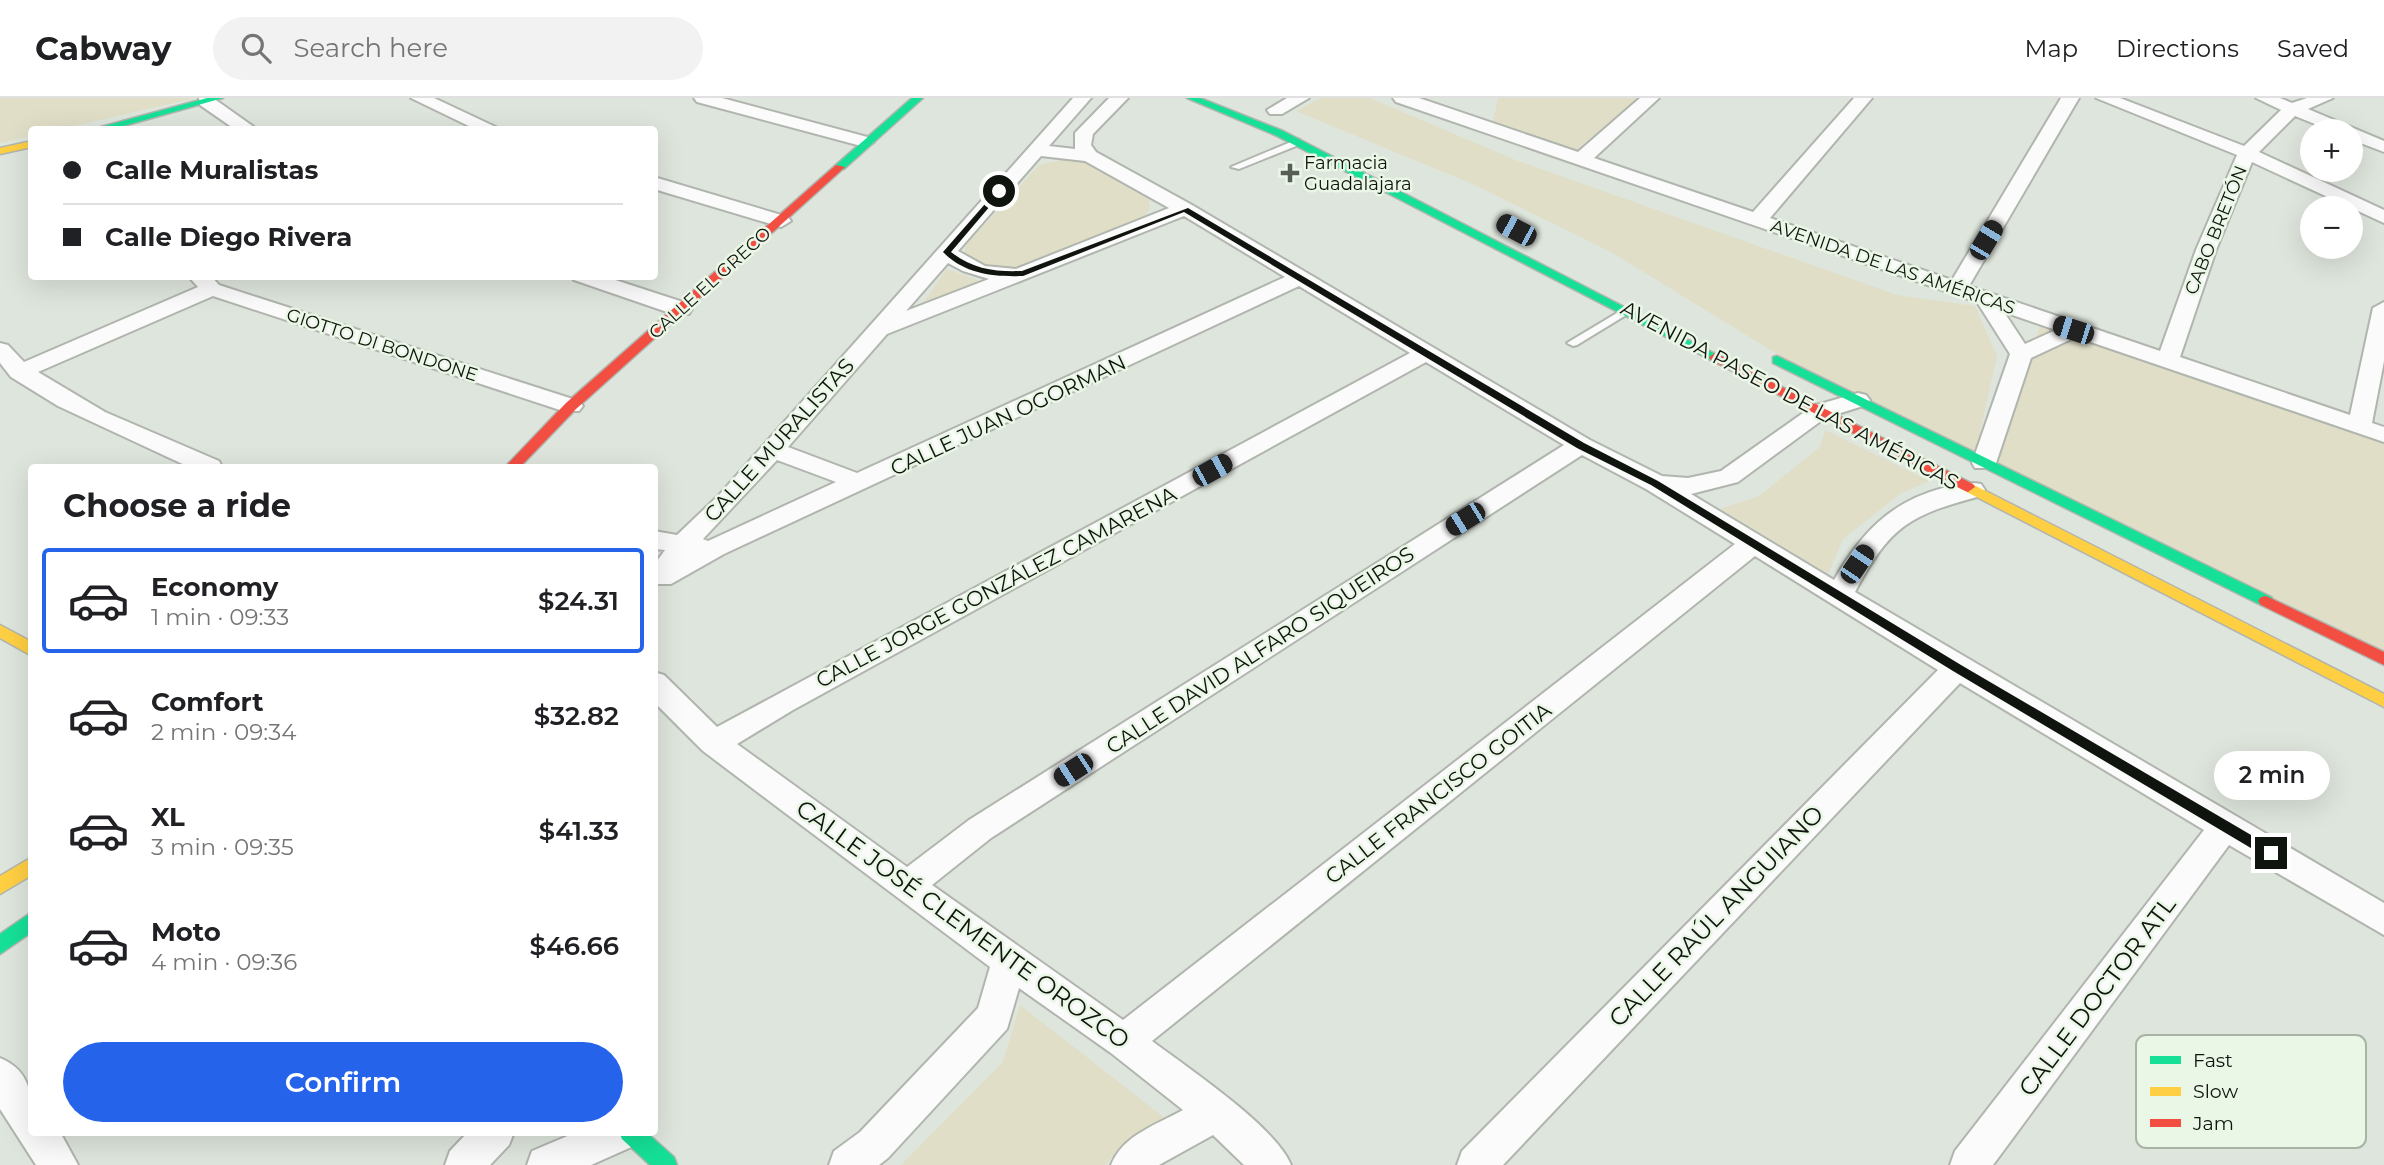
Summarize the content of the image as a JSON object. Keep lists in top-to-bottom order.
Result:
{
  "streets": {
    "street": [
      "CABO BRETÓN",
      "AVENIDA DE LAS AMÉRICAS",
      "CALLE EL GRECO",
      "GIOTTO DI BONDONE",
      "AVENIDA PASEO DE LAS AMÉRICAS",
      "CALLE JUAN OGORMAN",
      "CALLE MURALISTAS",
      "CALLE JORGE GONZÁLEZ CAMARENA",
      "CALLE DAVID ALFARO SIQUEIROS",
      "CALLE FRANCISCO GOITIA",
      "CALLE RAÚL ANGUIANO",
      "CALLE JOSÉ CLEMENTE OROZCO",
      "CALLE DOCTOR ATL"
    ]
  },
  "crossings": [
    ["CABO BRETÓN", "AVENIDA DE LAS AMÉRICAS"],
    ["CALLE EL GRECO", "GIOTTO DI BONDONE"],
    ["CALLE JUAN OGORMAN", "CALLE MURALISTAS"],
    ["CALLE JORGE GONZÁLEZ CAMARENA", "CALLE JOSÉ CLEMENTE OROZCO"],
    ["CALLE DAVID ALFARO SIQUEIROS", "CALLE JOSÉ CLEMENTE OROZCO"],
    ["CALLE FRANCISCO GOITIA", "CALLE JOSÉ CLEMENTE OROZCO"]
  ],
  "places": {
    "health": ["Farmacia Guadalajara"]
  },
  "legend": ["Fast", "Slow", "Jam"],
  "page": {
    "header": "Cabway",
    "search": "Search here",
    "nav": ["Map", "Directions", "Saved"],
    "map_buttons": ["+", "−"],
    "banner": ["Calle Muralistas", "Calle Diego Rivera"],
    "heading": "Choose a ride",
    "list": [
      {
        "name": "Economy",
        "note": "1 min · 09:33",
        "value": "$24.31"
      },
      {
        "name": "Comfort",
        "note": "2 min · 09:34",
        "value": "$32.82"
      },
      {
        "name": "XL",
        "note": "3 min · 09:35",
        "value": "$41.33"
      },
      {
        "name": "Moto",
        "note": "4 min · 09:36",
        "value": "$46.66"
      }
    ],
    "bubble": "2 min",
    "buttons": "Confirm"
  }
}
